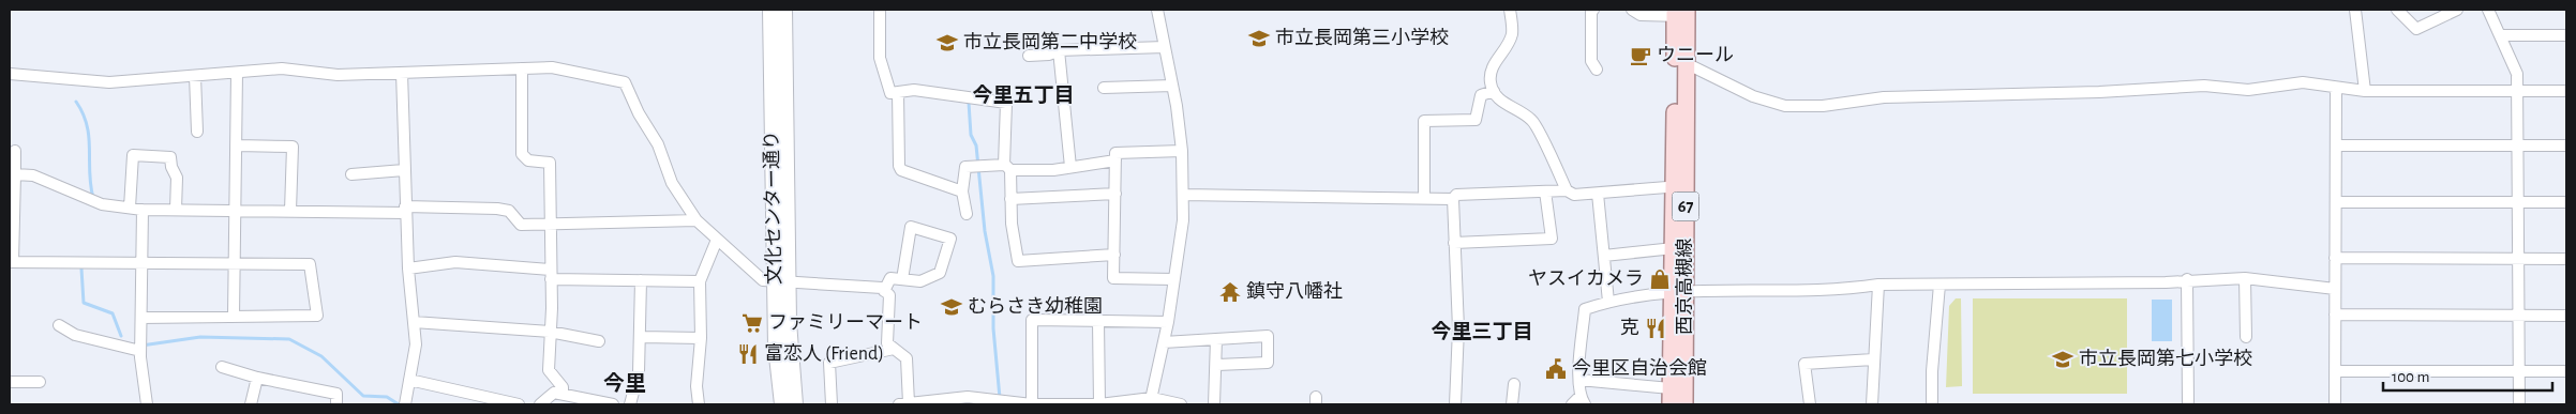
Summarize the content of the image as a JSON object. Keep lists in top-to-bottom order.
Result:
{
  "streets": {
    "main road": ["67", "西京高槻線"],
    "street": ["文化センター通り"]
  },
  "districts": ["今里五丁目", "今里三丁目", "今里"],
  "places": {
    "school or university": [
      "市立長岡第三小学校",
      "市立長岡第二中学校",
      "むらさき幼稚園",
      "市立長岡第七小学校"
    ],
    "cafe": ["ウニール"],
    "shop": ["ヤスイカメラ"],
    "temple": ["鎮守八幡社"],
    "supermarket": ["ファミリーマート"],
    "restaurant": ["克", "富恋人 (Friend)"],
    "public building": ["今里区自治会館"]
  },
  "scale_bar": "100 m"
}
